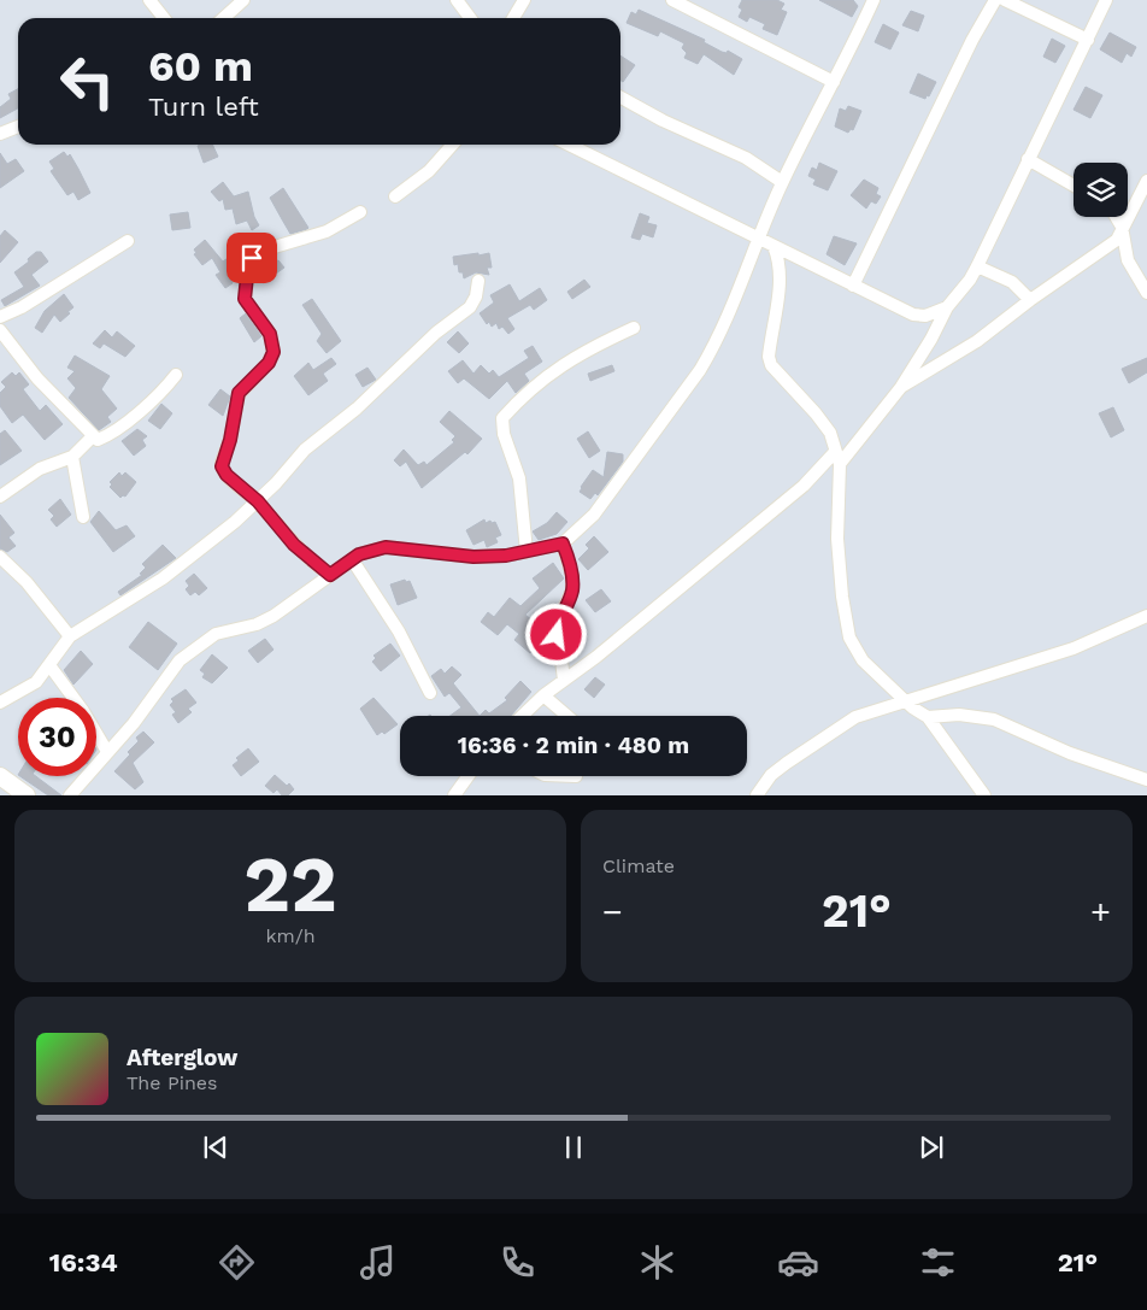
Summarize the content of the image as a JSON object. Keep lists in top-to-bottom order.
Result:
{
  "page": {
    "turn": ["60 m", "Turn left"],
    "limit": "30",
    "trip": "16:36 · 2 min · 480 m",
    "tile": [
      ["22", "km/h"],
      "Climate"
    ],
    "heat": ["−", "21°", "+"],
    "song": ["Afterglow", "The Pines"],
    "tabs": ["16:34", "21°"]
  }
}
